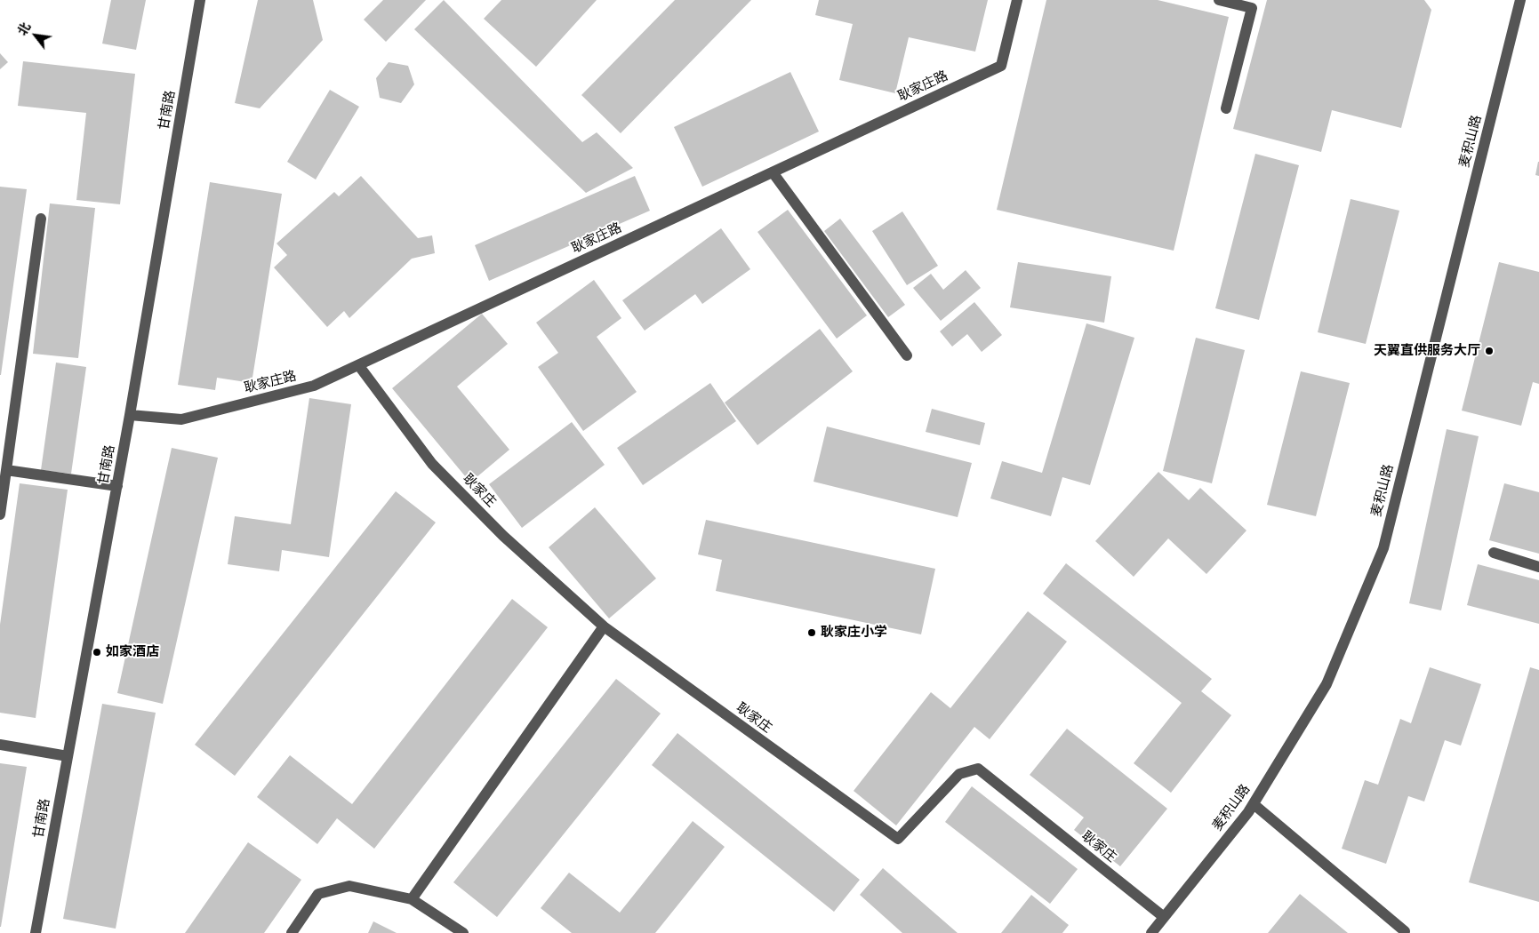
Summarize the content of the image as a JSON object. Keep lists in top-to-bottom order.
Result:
{
  "streets": {
    "street": [
      "耿家庄路",
      "甘南路",
      "麦积山路",
      "耿家庄"
    ]
  },
  "crossings": [
    ["耿家庄路", "甘南路"],
    ["耿家庄路", "耿家庄"],
    ["麦积山路", "耿家庄"]
  ],
  "places": ["天翼直供服务大厅", "耿家庄小学", "如家酒店"],
  "north": "top left"
}
